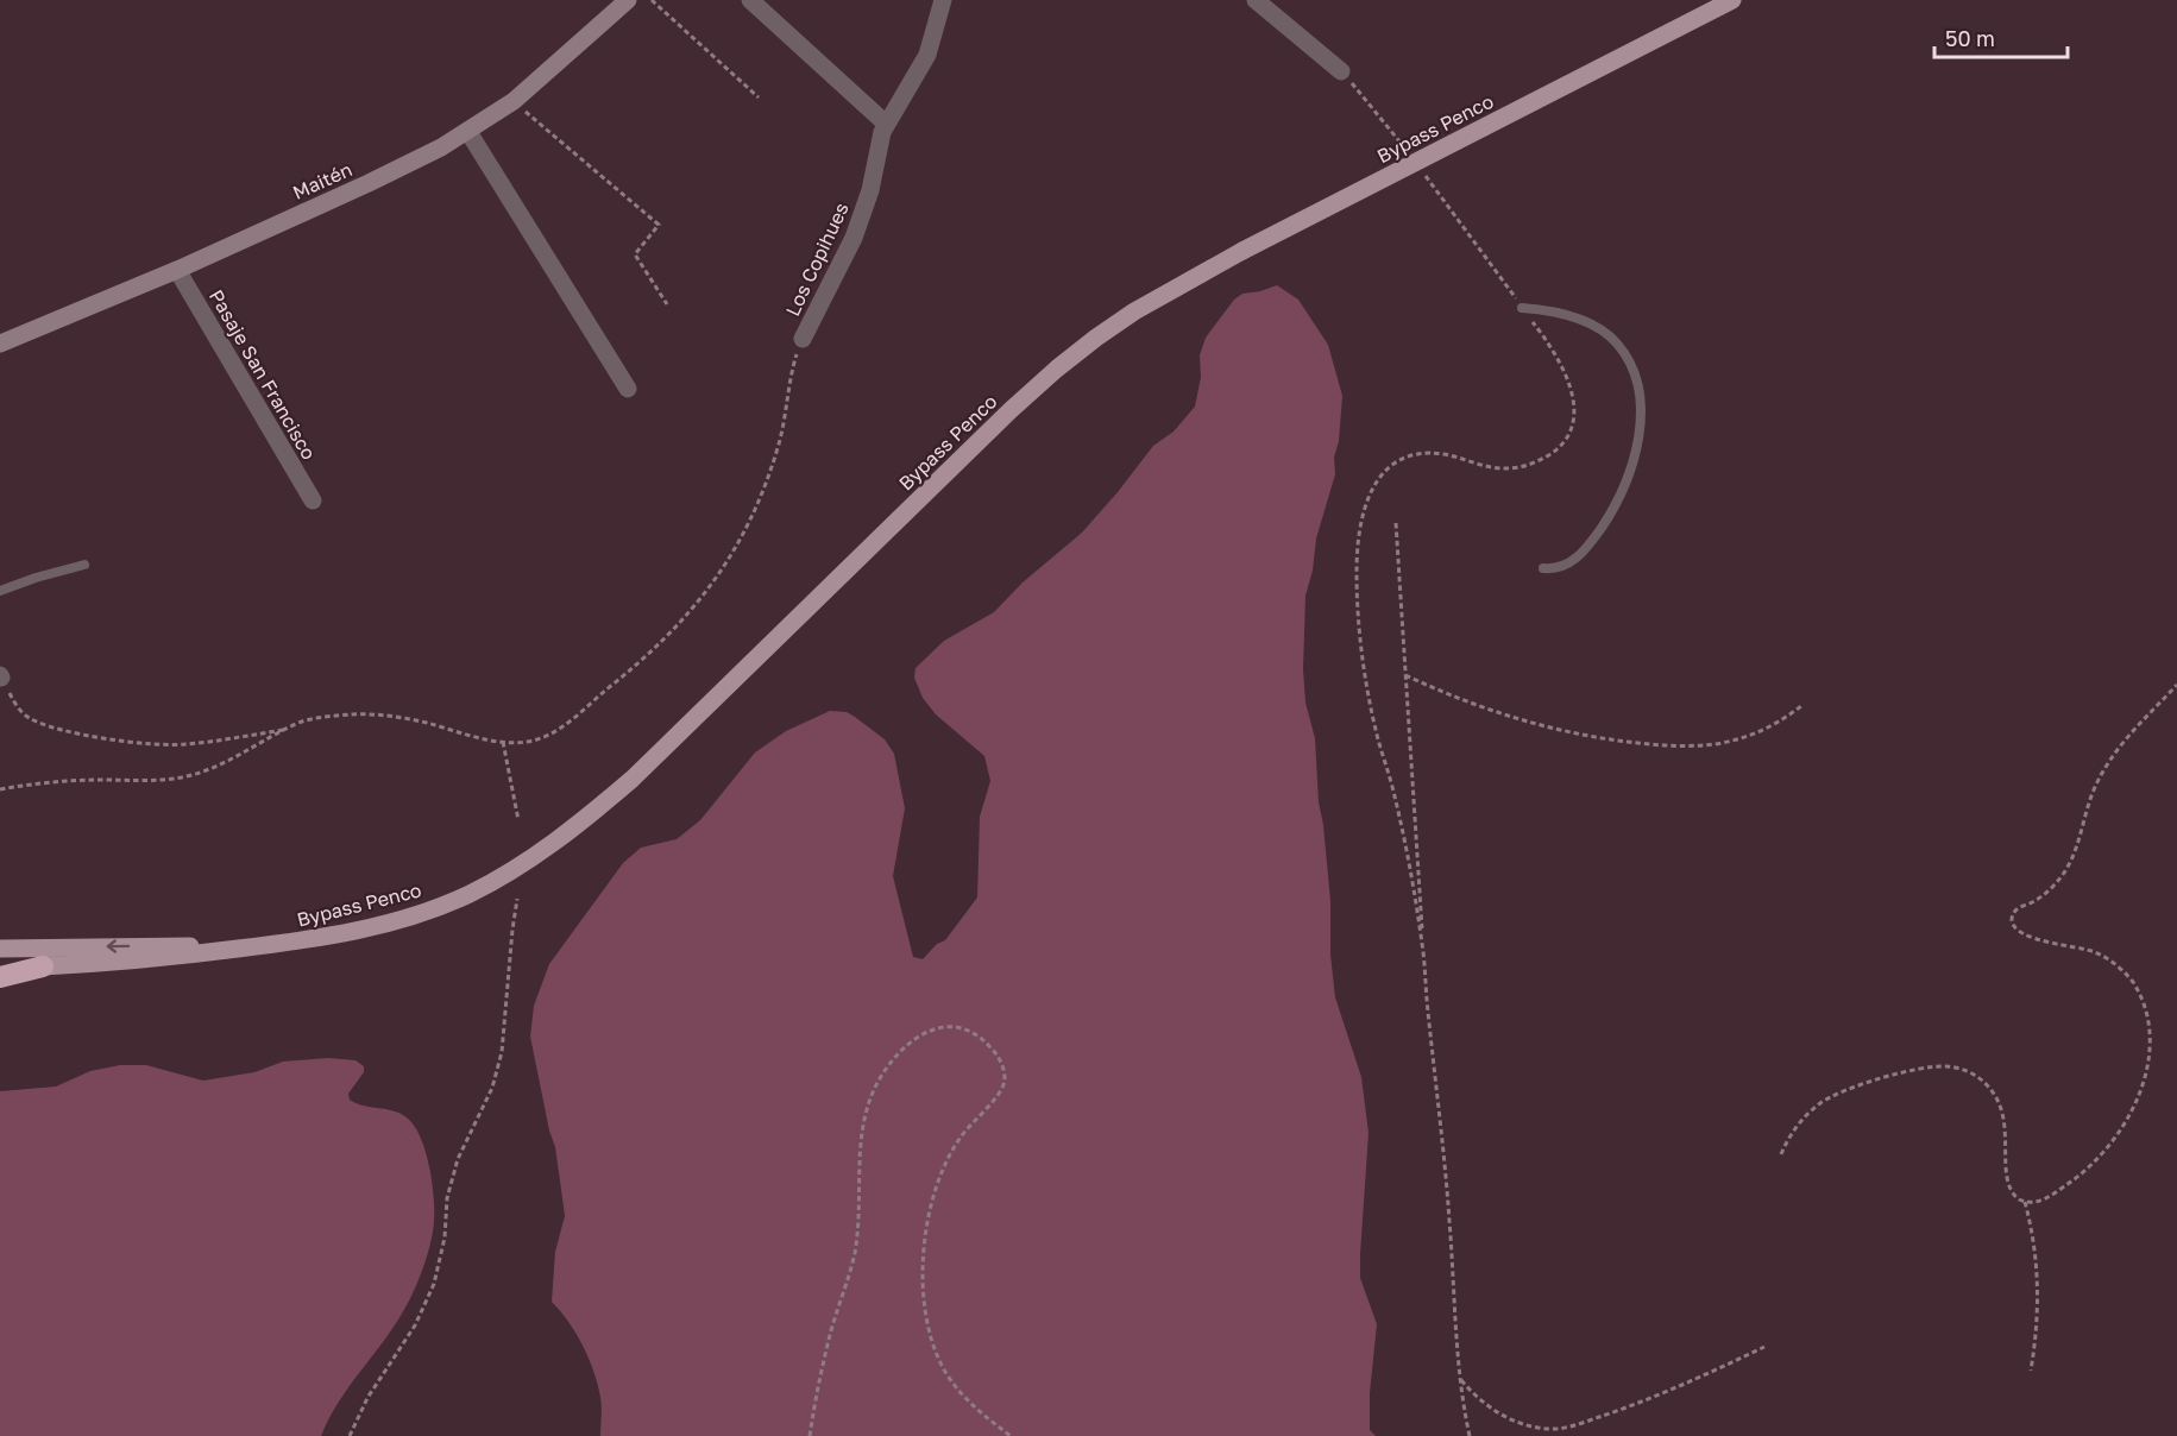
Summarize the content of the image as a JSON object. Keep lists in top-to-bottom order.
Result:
{
  "streets": {
    "main road": ["Bypass Penco", "Maitén"],
    "street": ["Los Copihues", "Pasaje San Francisco"]
  },
  "crossings": [
    ["Maitén", "Pasaje San Francisco"]
  ],
  "scale_bar": "50 m"
}
